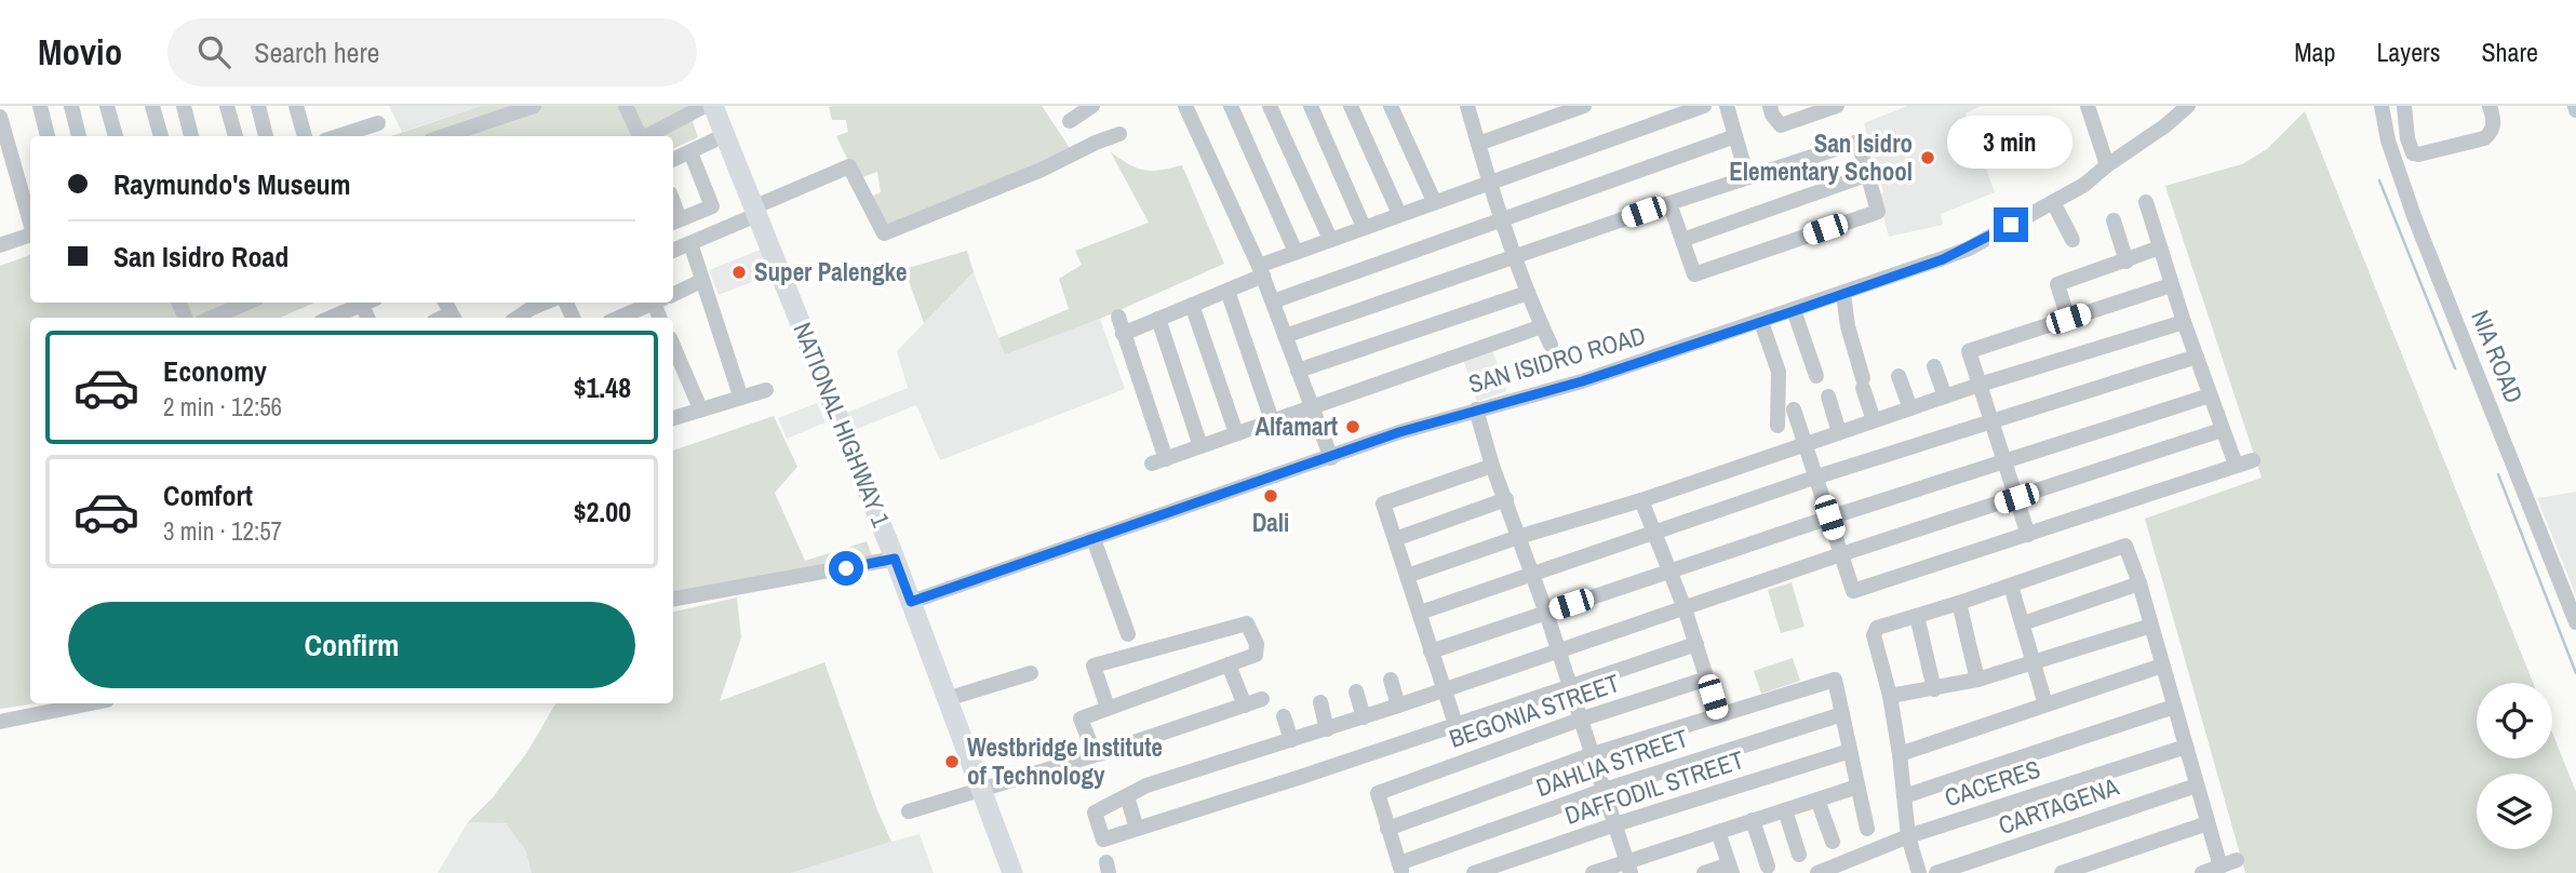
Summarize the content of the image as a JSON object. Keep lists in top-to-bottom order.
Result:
{
  "streets": {
    "highway": ["NATIONAL HIGHWAY 1"],
    "street": [
      "NIA ROAD",
      "SAN ISIDRO ROAD",
      "BEGONIA STREET",
      "DAHLIA STREET",
      "CACERES",
      "DAFFODIL STREET",
      "CARTAGENA"
    ]
  },
  "crossings": [
    ["SAN ISIDRO ROAD", "NATIONAL HIGHWAY 1"]
  ],
  "places": [
    "San Isidro Elementary School",
    "Super Palengke",
    "Alfamart",
    "Dali",
    "Westbridge Institute of Technology"
  ],
  "page": {
    "header": "Movio",
    "search": "Search here",
    "nav": ["Map", "Layers", "Share"],
    "bubble": "3 min",
    "banner": ["Raymundo's Museum", "San Isidro Road"],
    "list": [
      {
        "name": "Economy",
        "note": "2 min · 12:56",
        "value": "$1.48"
      },
      {
        "name": "Comfort",
        "note": "3 min · 12:57",
        "value": "$2.00"
      }
    ],
    "buttons": "Confirm"
  }
}
